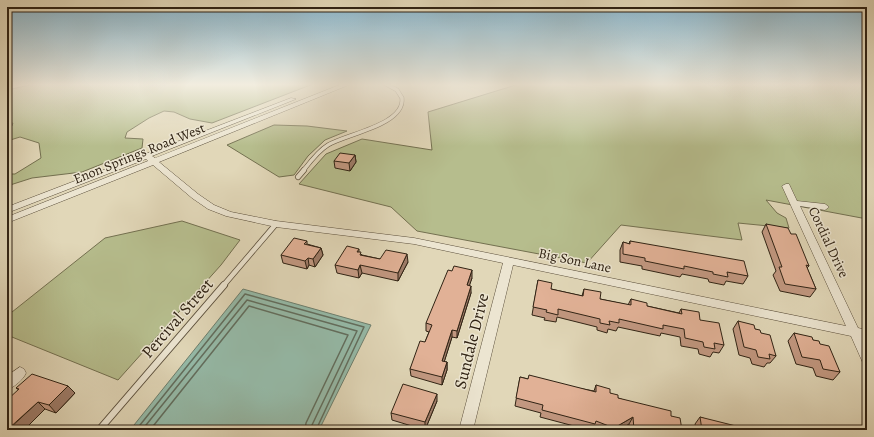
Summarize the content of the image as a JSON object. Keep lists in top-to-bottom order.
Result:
{
  "streets": {
    "street": [
      "Enon Springs Road West",
      "Cordial Drive",
      "Big Son Lane",
      "Sundale Drive"
    ],
    "lane": ["Percival Street"]
  },
  "crossings": [
    ["Enon Springs Road West", "Big Son Lane"],
    ["Cordial Drive", "Big Son Lane"],
    ["Big Son Lane", "Percival Street"],
    ["Big Son Lane", "Sundale Drive"]
  ]
}
